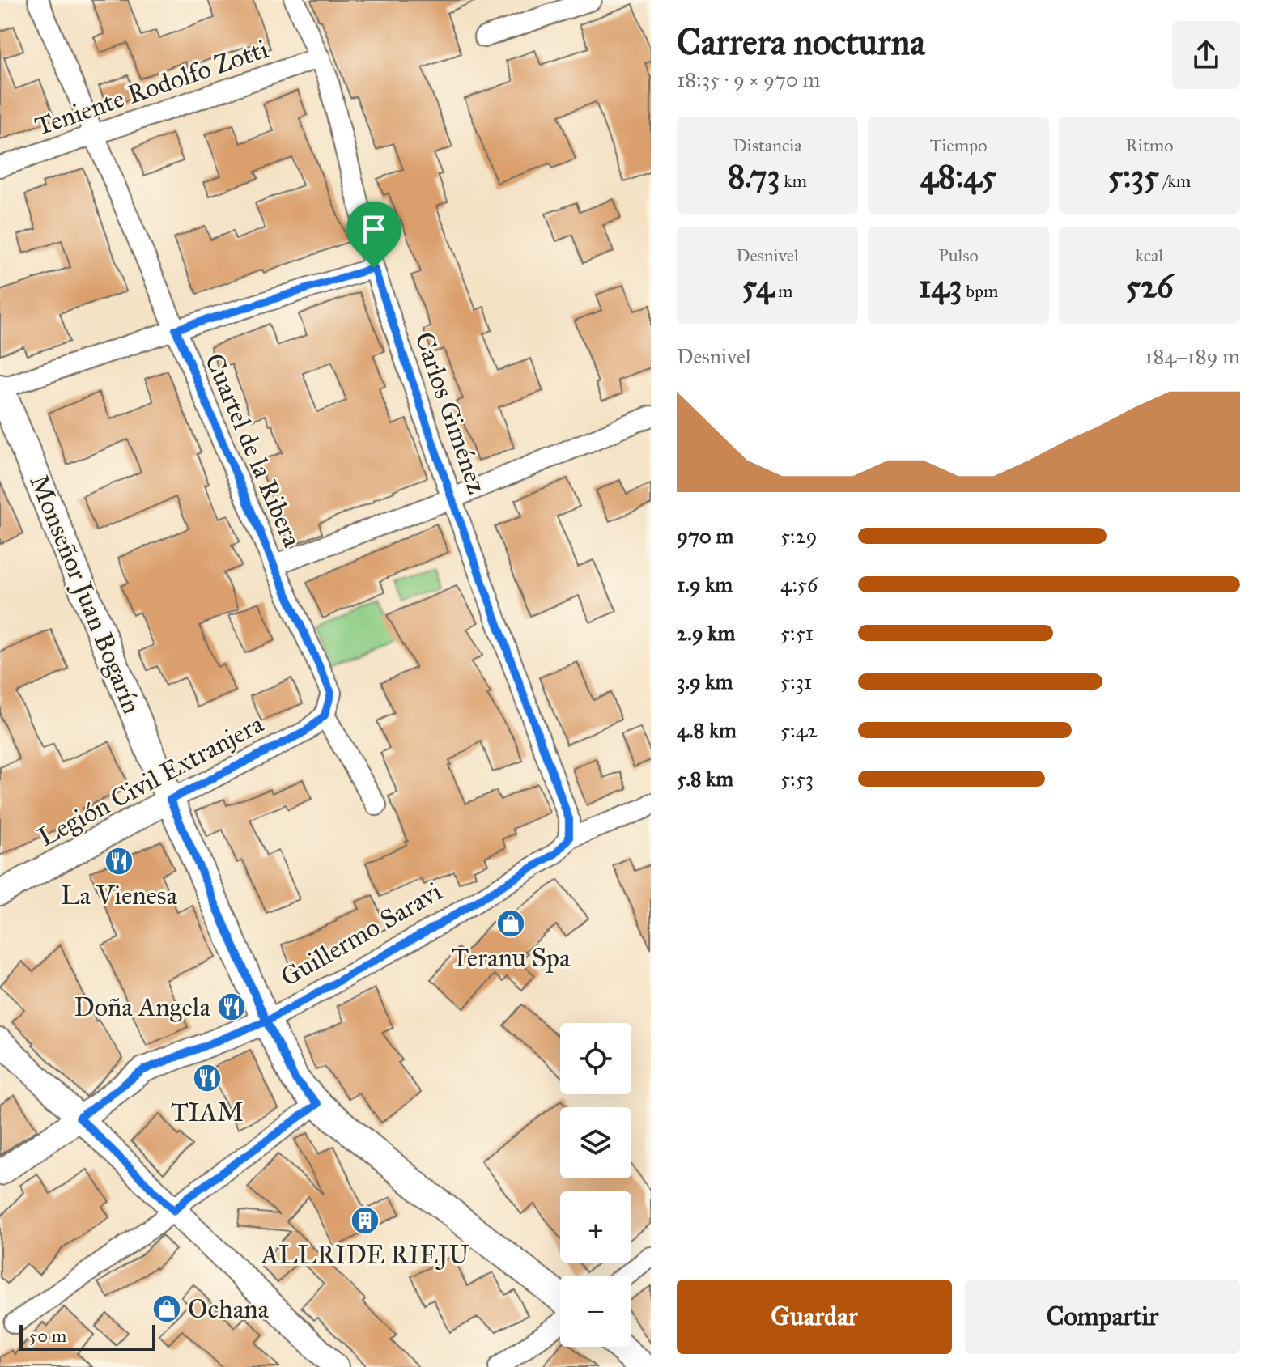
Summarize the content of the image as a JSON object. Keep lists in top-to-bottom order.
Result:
{
  "streets": {
    "main road": ["Monseñor Juan Bogarín"],
    "street": [
      "Teniente Rodolfo Zotti",
      "Carlos Giménez",
      "Cuartel de la Ribera",
      "Legión Civil Extranjera",
      "Guillermo Saravi"
    ]
  },
  "crossings": [
    ["Teniente Rodolfo Zotti", "Carlos Giménez"],
    ["Teniente Rodolfo Zotti", "Cuartel de la Ribera"],
    ["Carlos Giménez", "Monseñor Juan Bogarín"],
    ["Carlos Giménez", "Guillermo Saravi"],
    ["Cuartel de la Ribera", "Monseñor Juan Bogarín"],
    ["Cuartel de la Ribera", "Legión Civil Extranjera"],
    ["Monseñor Juan Bogarín", "Legión Civil Extranjera"],
    ["Monseñor Juan Bogarín", "Guillermo Saravi"]
  ],
  "places": {
    "restaurant": ["La Vienesa", "Doña Angela", "TIAM"],
    "shop": ["Teranu Spa", "Ochana"],
    "building": ["ALLRIDE RIEJU"]
  },
  "scale_bar": "50 m",
  "page": {
    "heading": ["Carrera nocturna", "18:35 · 9 × 970 m"],
    "stats": [
      ["Distancia", "8.73 km"],
      ["Tiempo", "48:45"],
      ["Ritmo", "5:35 /km"],
      ["Desnivel", "54 m"],
      ["Pulso", "143 bpm"],
      ["kcal", "526"]
    ],
    "chart": ["Desnivel", "184–189 m"],
    "list": [
      {
        "name": "970 m",
        "note": "5:29"
      },
      {
        "name": "1.9 km",
        "note": "4:56"
      },
      {
        "name": "2.9 km",
        "note": "5:51"
      },
      {
        "name": "3.9 km",
        "note": "5:31"
      },
      {
        "name": "4.8 km",
        "note": "5:42"
      },
      {
        "name": "5.8 km",
        "note": "5:53"
      }
    ],
    "map_buttons": ["+", "−"],
    "buttons": ["Guardar", "Compartir"],
    "scale": "50 m"
  }
}
